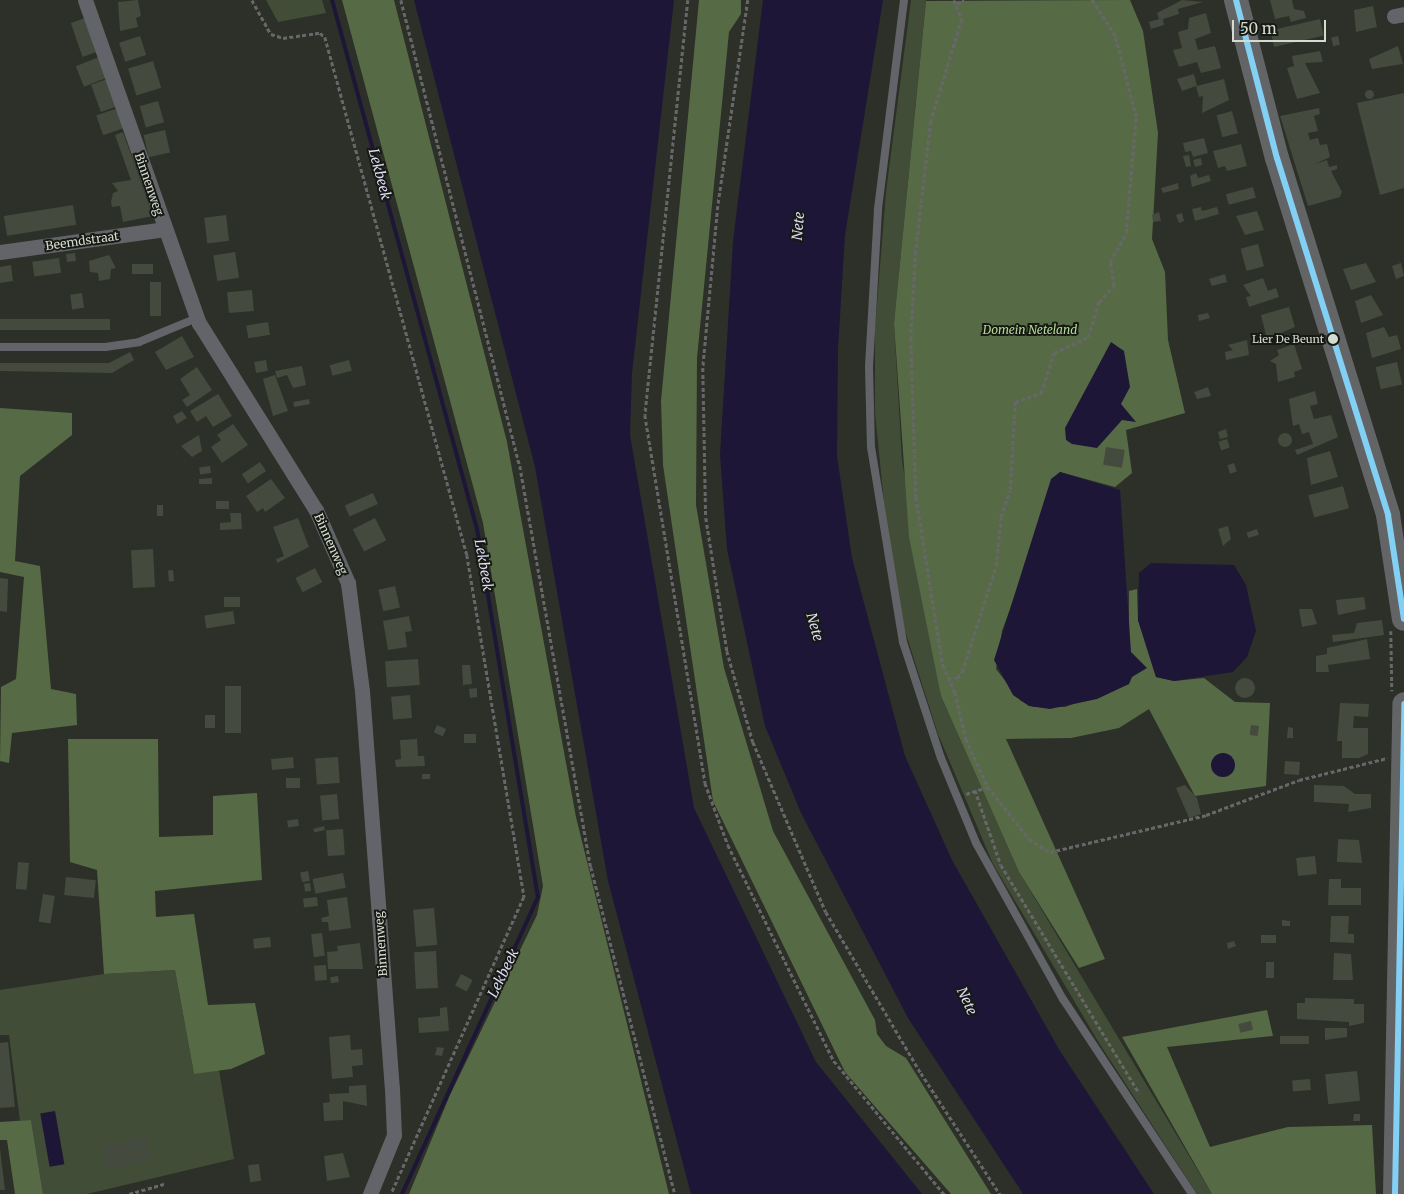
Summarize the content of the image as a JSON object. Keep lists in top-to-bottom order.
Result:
{
  "streets": {
    "street": ["Binnenweg", "Beemdstraat"]
  },
  "crossings": [
    ["Binnenweg", "Beemdstraat"]
  ],
  "water": ["Lekbeek", "Nete"],
  "parks": ["Domein Neteland"],
  "places": ["Lier De Beunt"],
  "scale_bar": "50 m"
}
